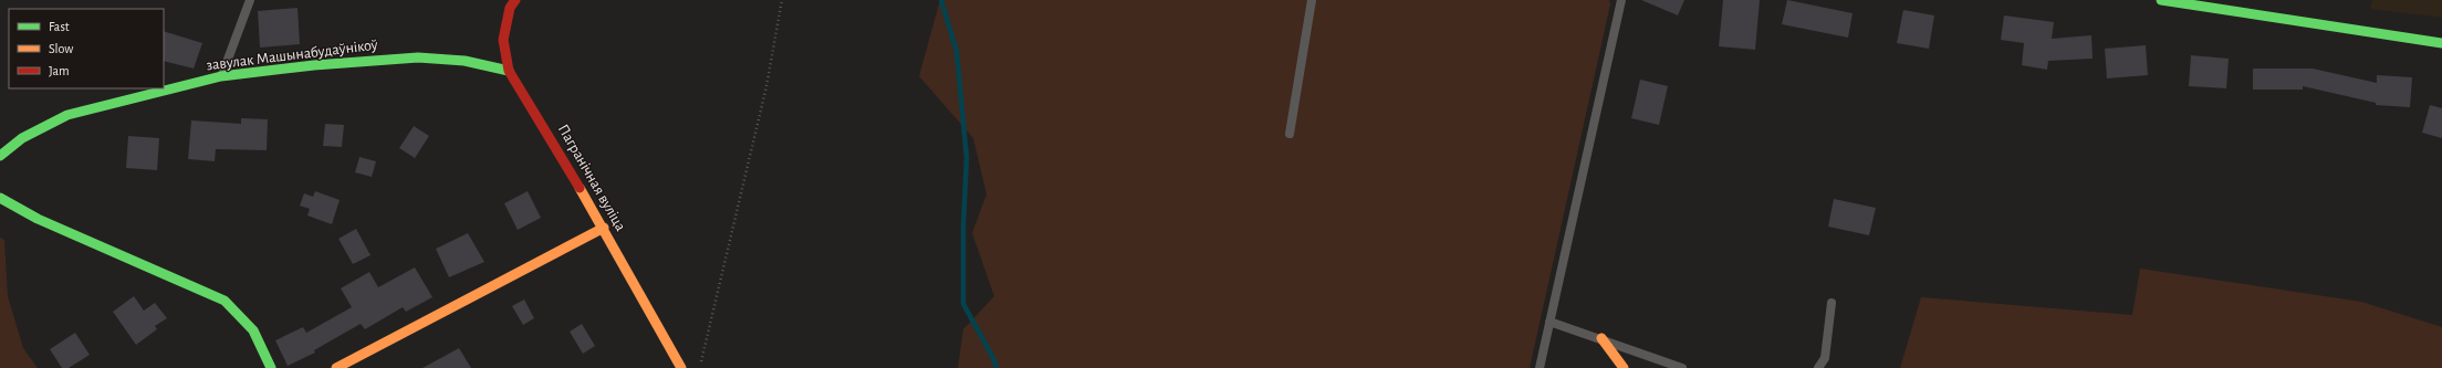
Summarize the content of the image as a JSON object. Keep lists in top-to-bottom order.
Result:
{
  "streets": {
    "street": ["завулак Машынабудаўнікоў", "Пагранічная вуліца"]
  },
  "crossings": [
    ["завулак Машынабудаўнікоў", "Пагранічная вуліца"]
  ],
  "legend": ["Fast", "Slow", "Jam"]
}
